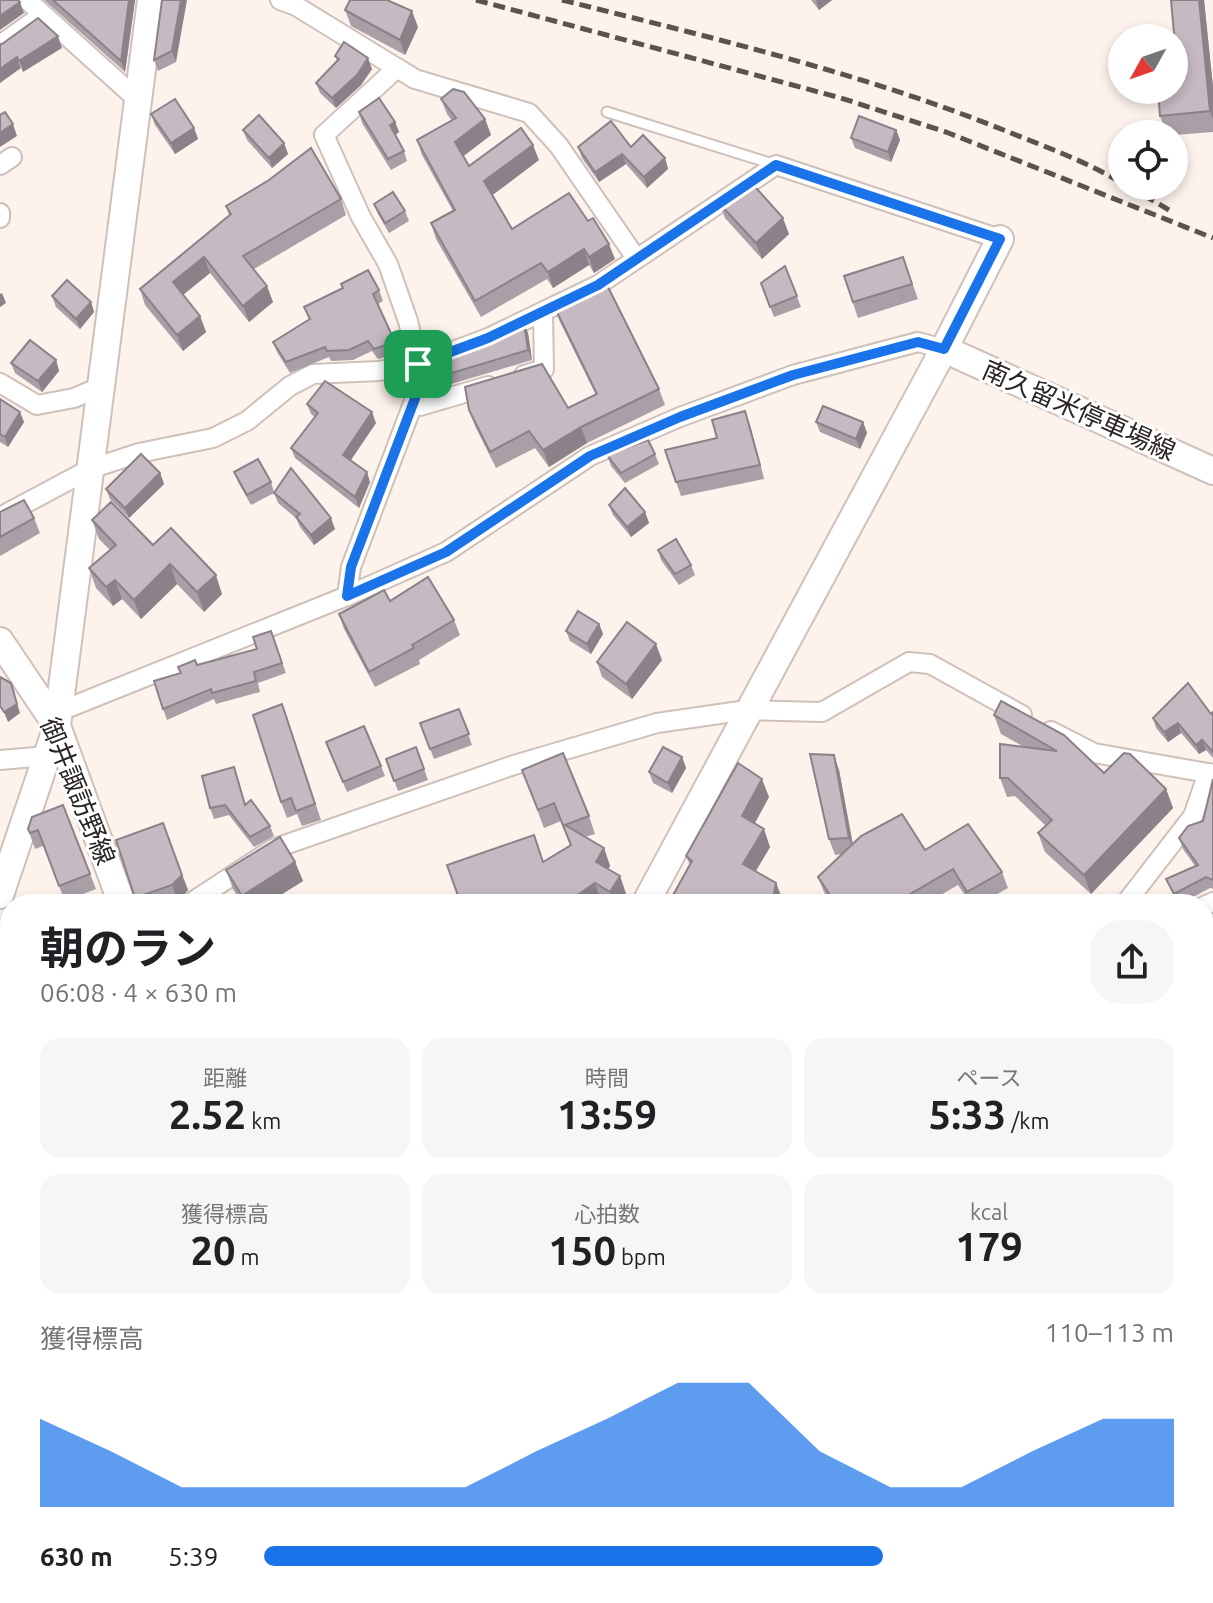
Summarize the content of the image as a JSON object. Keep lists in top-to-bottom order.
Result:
{
  "streets": {
    "street": ["南久留米停車場線", "御井諏訪野線"]
  },
  "north": "bottom left",
  "page": {
    "heading": ["朝のラン", "06:08 · 4 × 630 m"],
    "stats": [
      ["距離", "2.52 km"],
      ["時間", "13:59"],
      ["ペース", "5:33 /km"],
      ["獲得標高", "20 m"],
      ["心拍数", "150 bpm"],
      ["kcal", "179"]
    ],
    "chart": ["獲得標高", "110–113 m"],
    "list": [
      {
        "name": "630 m",
        "note": "5:39"
      }
    ]
  }
}
